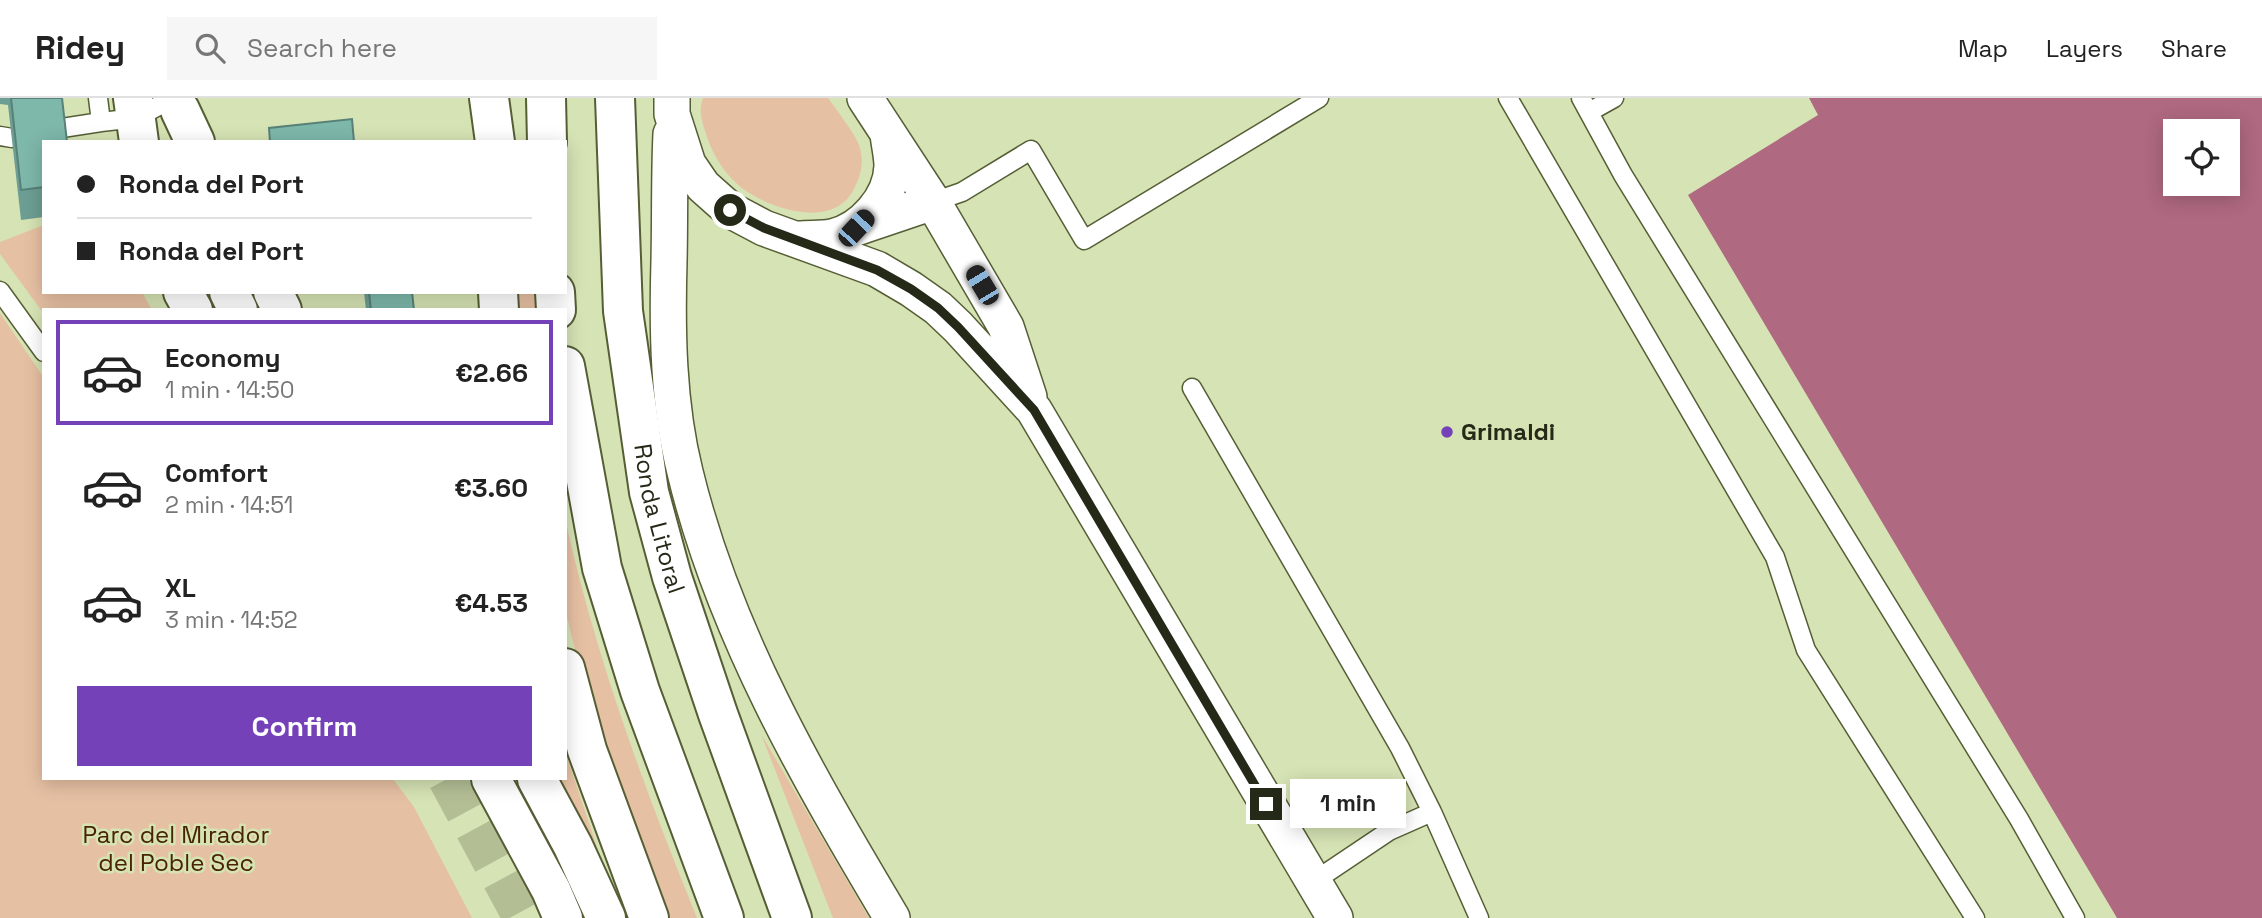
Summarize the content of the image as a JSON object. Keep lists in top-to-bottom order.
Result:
{
  "streets": {
    "main road": ["Ronda Litoral"]
  },
  "parks": ["Parc del Mirador del Poble Sec"],
  "places": ["Grimaldi"],
  "page": {
    "header": "Ridey",
    "search": "Search here",
    "nav": ["Map", "Layers", "Share"],
    "banner": ["Ronda del Port", "Ronda del Port"],
    "list": [
      {
        "name": "Economy",
        "note": "1 min · 14:50",
        "value": "€2.66"
      },
      {
        "name": "Comfort",
        "note": "2 min · 14:51",
        "value": "€3.60"
      },
      {
        "name": "XL",
        "note": "3 min · 14:52",
        "value": "€4.53"
      }
    ],
    "buttons": "Confirm",
    "bubble": "1 min"
  }
}
